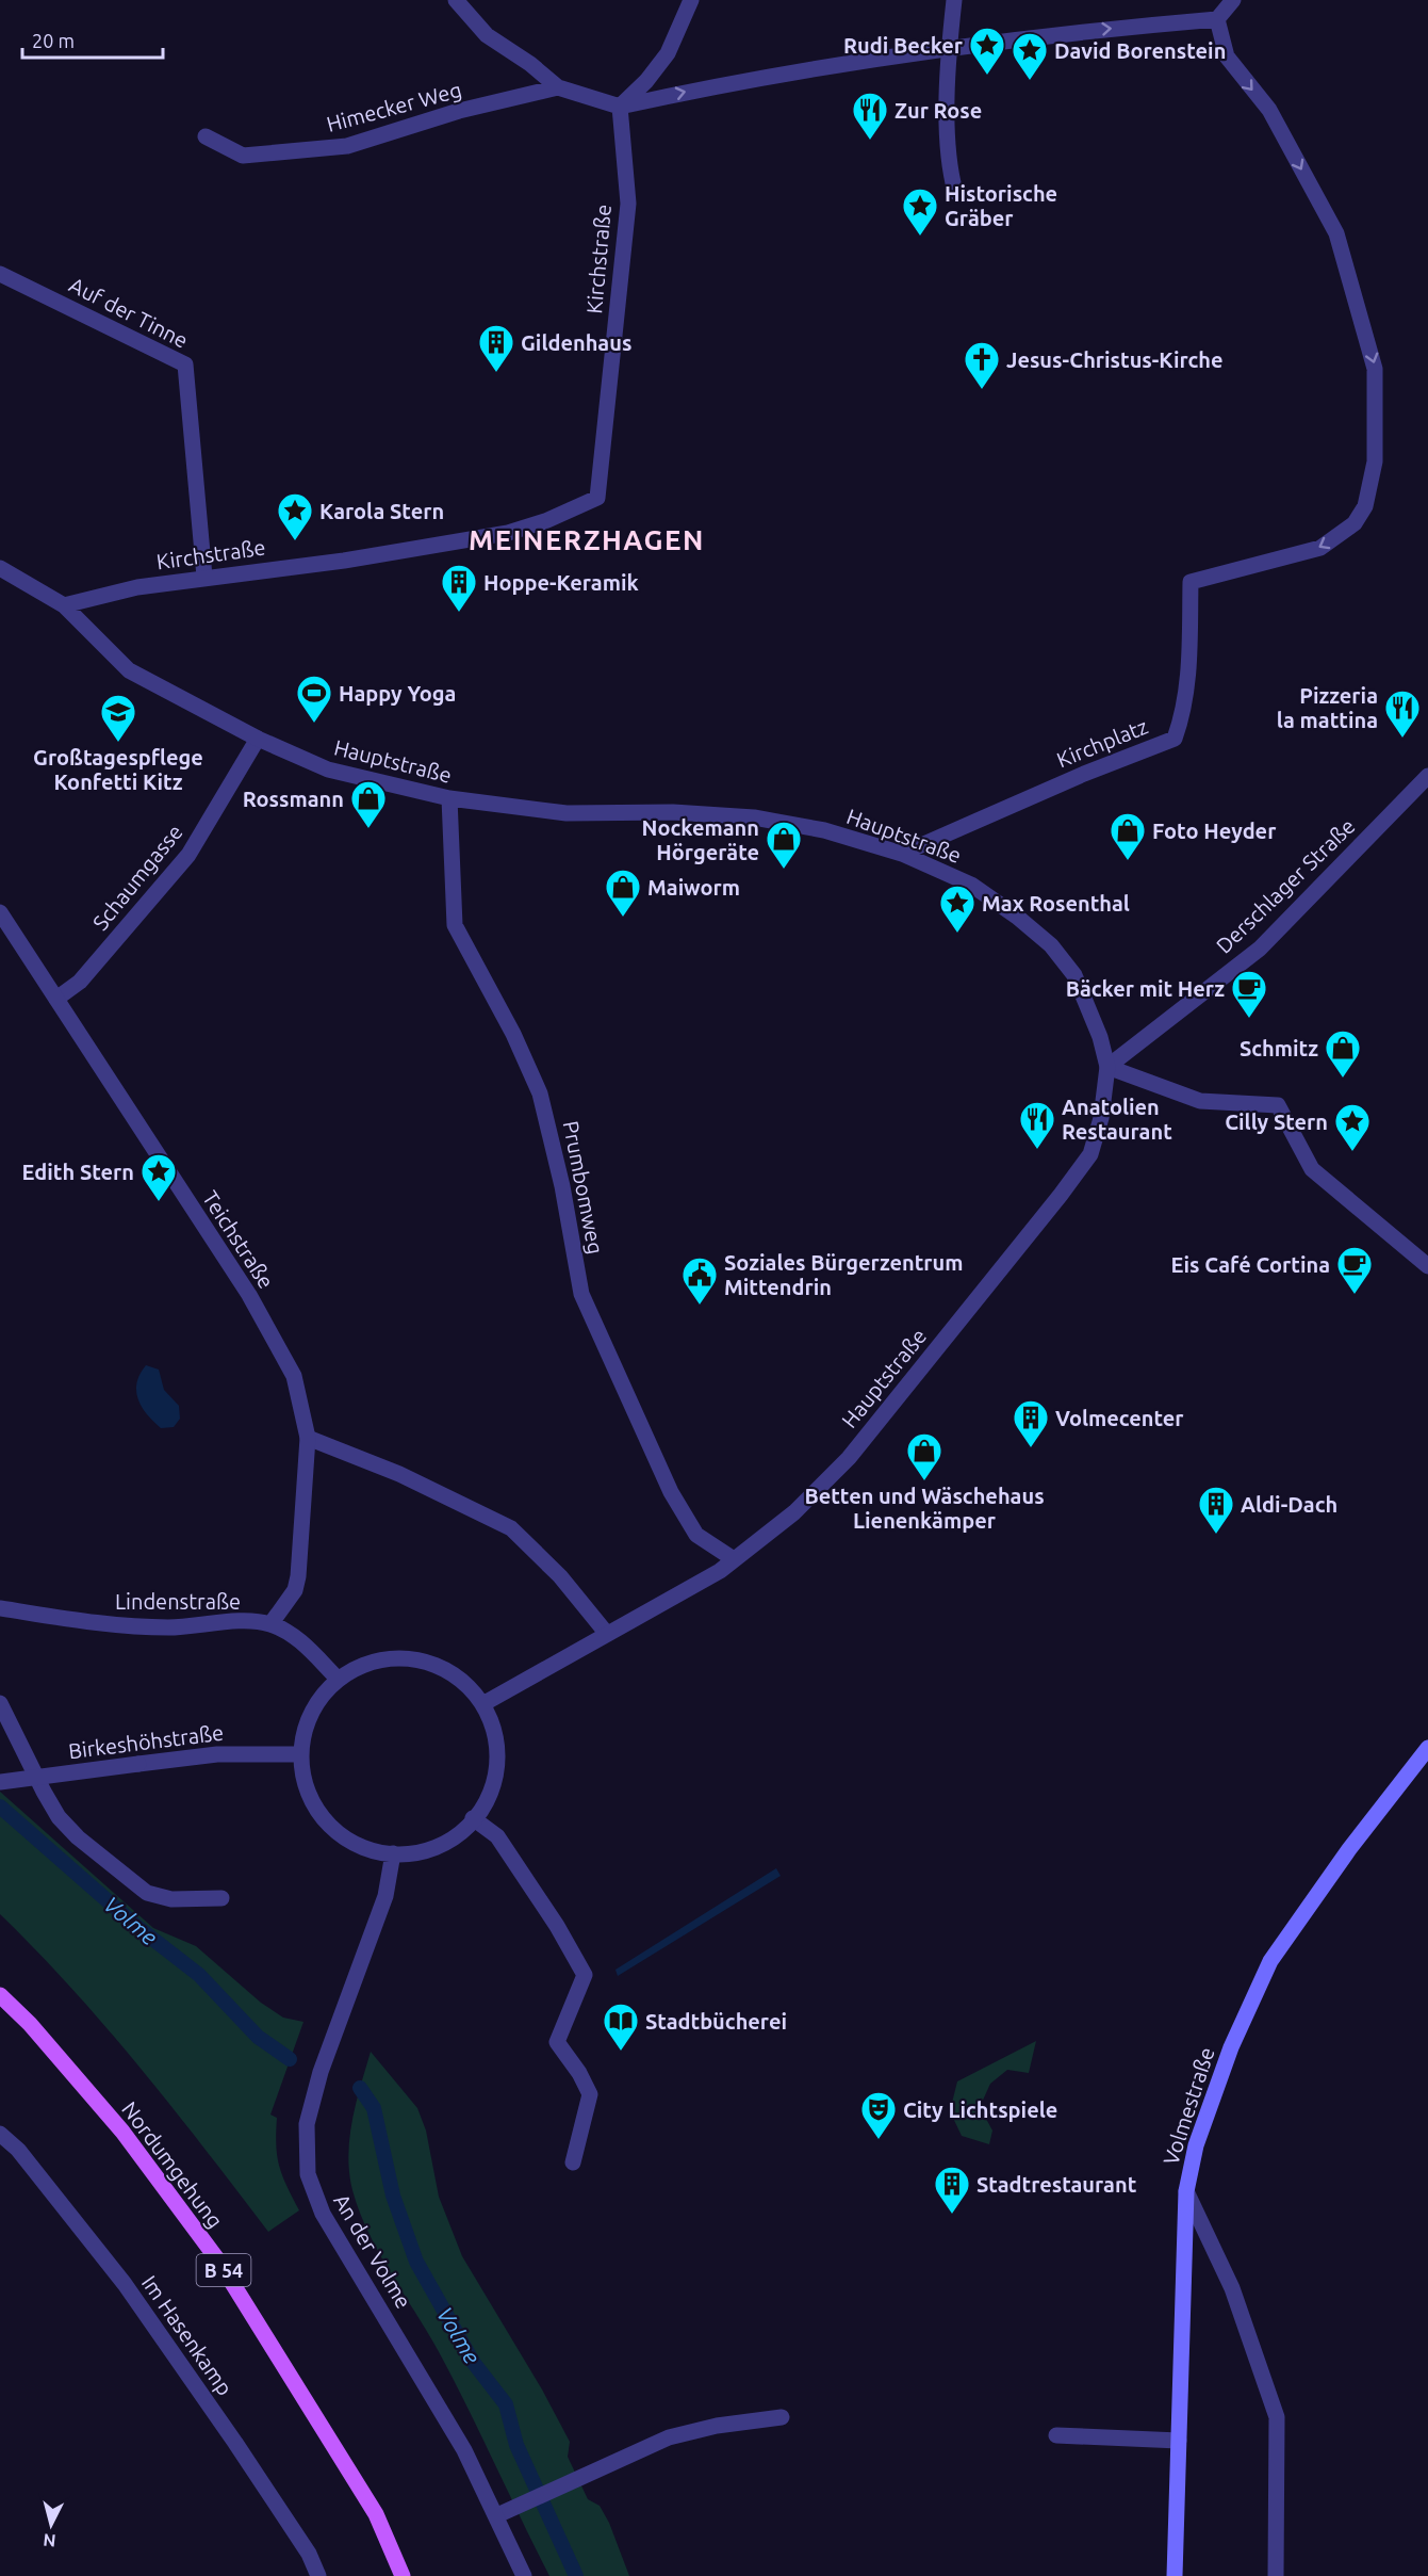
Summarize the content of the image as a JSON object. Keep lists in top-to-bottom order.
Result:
{
  "streets": {
    "main road": ["Volmestraße", "Nordumgehung", "B 54"],
    "street": [
      "Himecker Weg",
      "Kirchstraße",
      "Auf der Tinne",
      "Kirchplatz",
      "Hauptstraße",
      "Schaumgasse",
      "Derschlager Straße",
      "Prumbomweg",
      "Teichstraße",
      "Lindenstraße",
      "Birkeshöhstraße",
      "An der Volme",
      "Im Hasenkamp"
    ]
  },
  "crossings": [
    ["Kirchstraße", "Auf der Tinne"],
    ["Kirchstraße", "Hauptstraße"],
    ["Kirchplatz", "Hauptstraße"],
    ["Hauptstraße", "Schaumgasse"],
    ["Hauptstraße", "Derschlager Straße"],
    ["Hauptstraße", "Prumbomweg"],
    ["Hauptstraße", "Lindenstraße"],
    ["Hauptstraße", "Birkeshöhstraße"],
    ["Hauptstraße", "An der Volme"],
    ["Schaumgasse", "Teichstraße"],
    ["Teichstraße", "Lindenstraße"],
    ["Lindenstraße", "Birkeshöhstraße"],
    ["Lindenstraße", "An der Volme"],
    ["Birkeshöhstraße", "An der Volme"]
  ],
  "districts": ["MEINERZHAGEN"],
  "water": ["Volme"],
  "places": {
    "place": [
      "Rudi Becker",
      "David Borenstein",
      "Historische Gräber",
      "Karola Stern",
      "Max Rosenthal",
      "Cilly Stern",
      "Edith Stern"
    ],
    "restaurant": ["Zur Rose", "Pizzeria la mattina", "Anatolien Restaurant"],
    "building": [
      "Gildenhaus",
      "Hoppe-Keramik",
      "Volmecenter",
      "Aldi-Dach",
      "Stadtrestaurant"
    ],
    "church": ["Jesus-Christus-Kirche"],
    "sports": ["Happy Yoga"],
    "school or university": ["Großtagespflege Konfetti Kitz"],
    "shop": [
      "Rossmann",
      "Foto Heyder",
      "Nockemann Hörgeräte",
      "Maiworm",
      "Schmitz",
      "Betten und Wäschehaus Lienenkämper"
    ],
    "cafe": ["Bäcker mit Herz", "Eis Café Cortina"],
    "public building": ["Soziales Bürgerzentrum Mittendrin"],
    "library": ["Stadtbücherei"],
    "theatre": ["City Lichtspiele"]
  },
  "scale_bar": "20 m",
  "north": "bottom"
}
